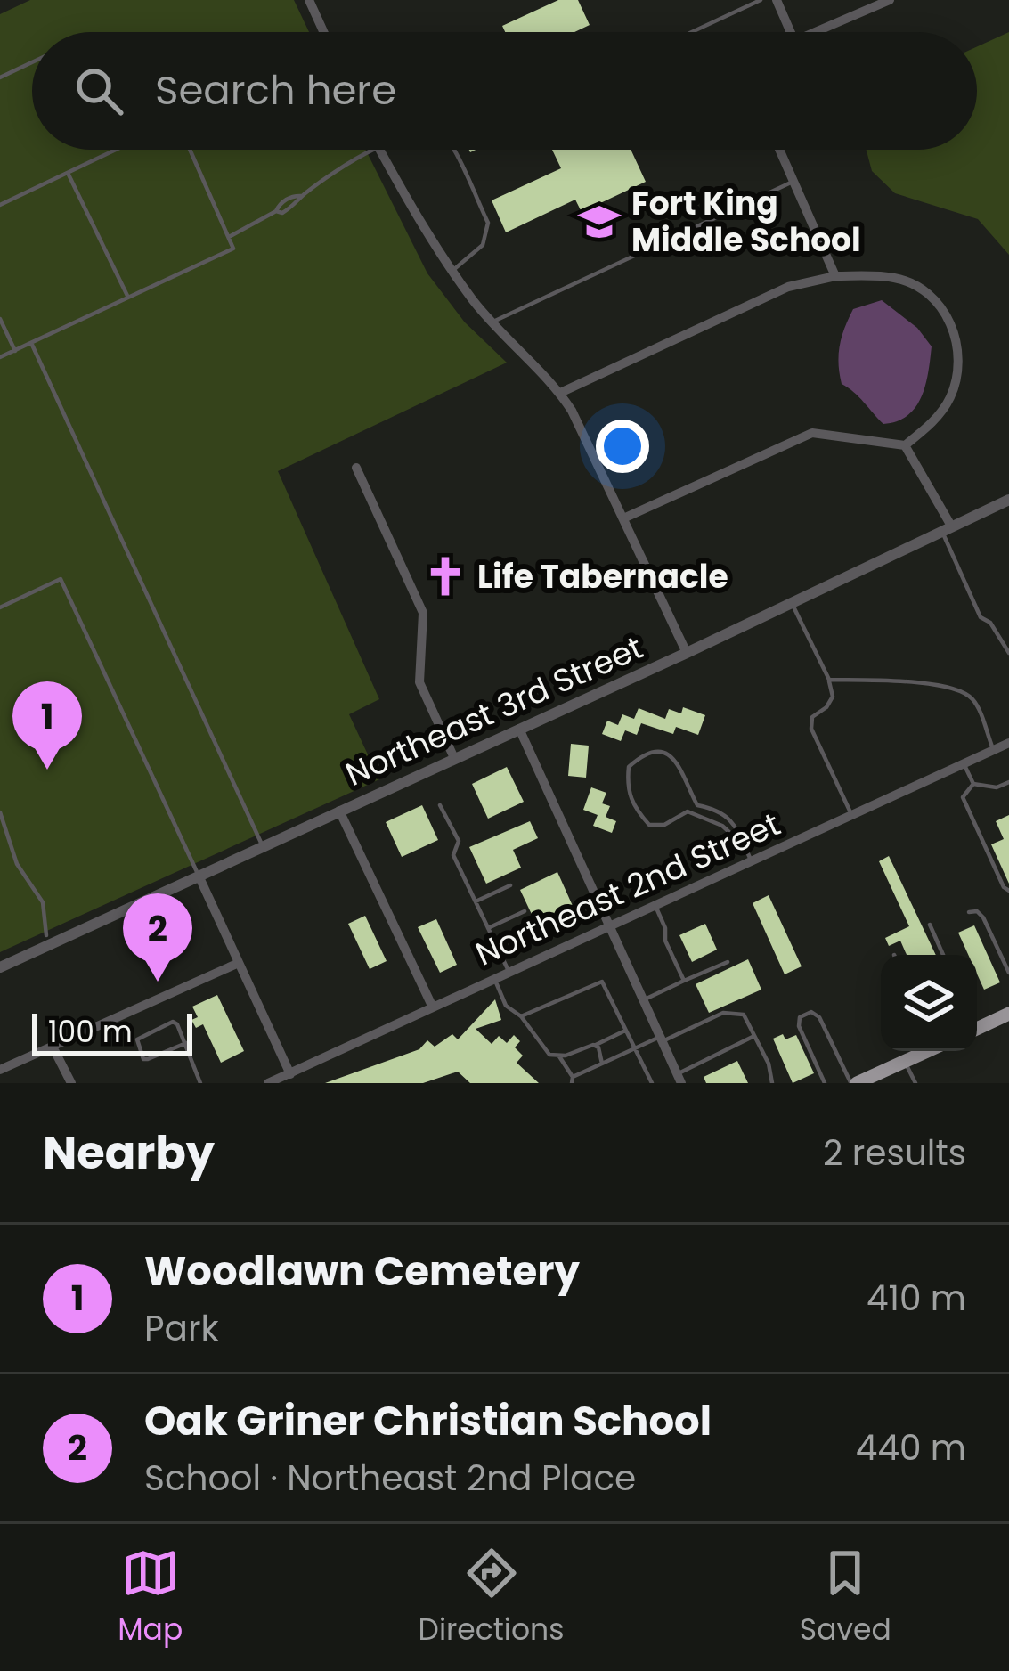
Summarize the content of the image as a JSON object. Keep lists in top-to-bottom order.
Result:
{
  "streets": {
    "street": ["Northeast 3rd Street", "Northeast 2nd Street"]
  },
  "places": {
    "school or university": ["Fort King Middle School"],
    "church": ["Life Tabernacle"]
  },
  "scale_bar": "100 m",
  "page": {
    "search": "Search here",
    "pins": ["1", "2"],
    "scale": "100 m",
    "heading": ["Nearby", "2 results"],
    "list": [
      {
        "mark": "1",
        "name": "Woodlawn Cemetery",
        "note": "Park",
        "value": "410 m"
      },
      {
        "mark": "2",
        "name": "Oak Griner Christian School",
        "note": "School · Northeast 2nd Place",
        "value": "440 m"
      }
    ],
    "nav": ["Map", "Directions", "Saved"]
  }
}
